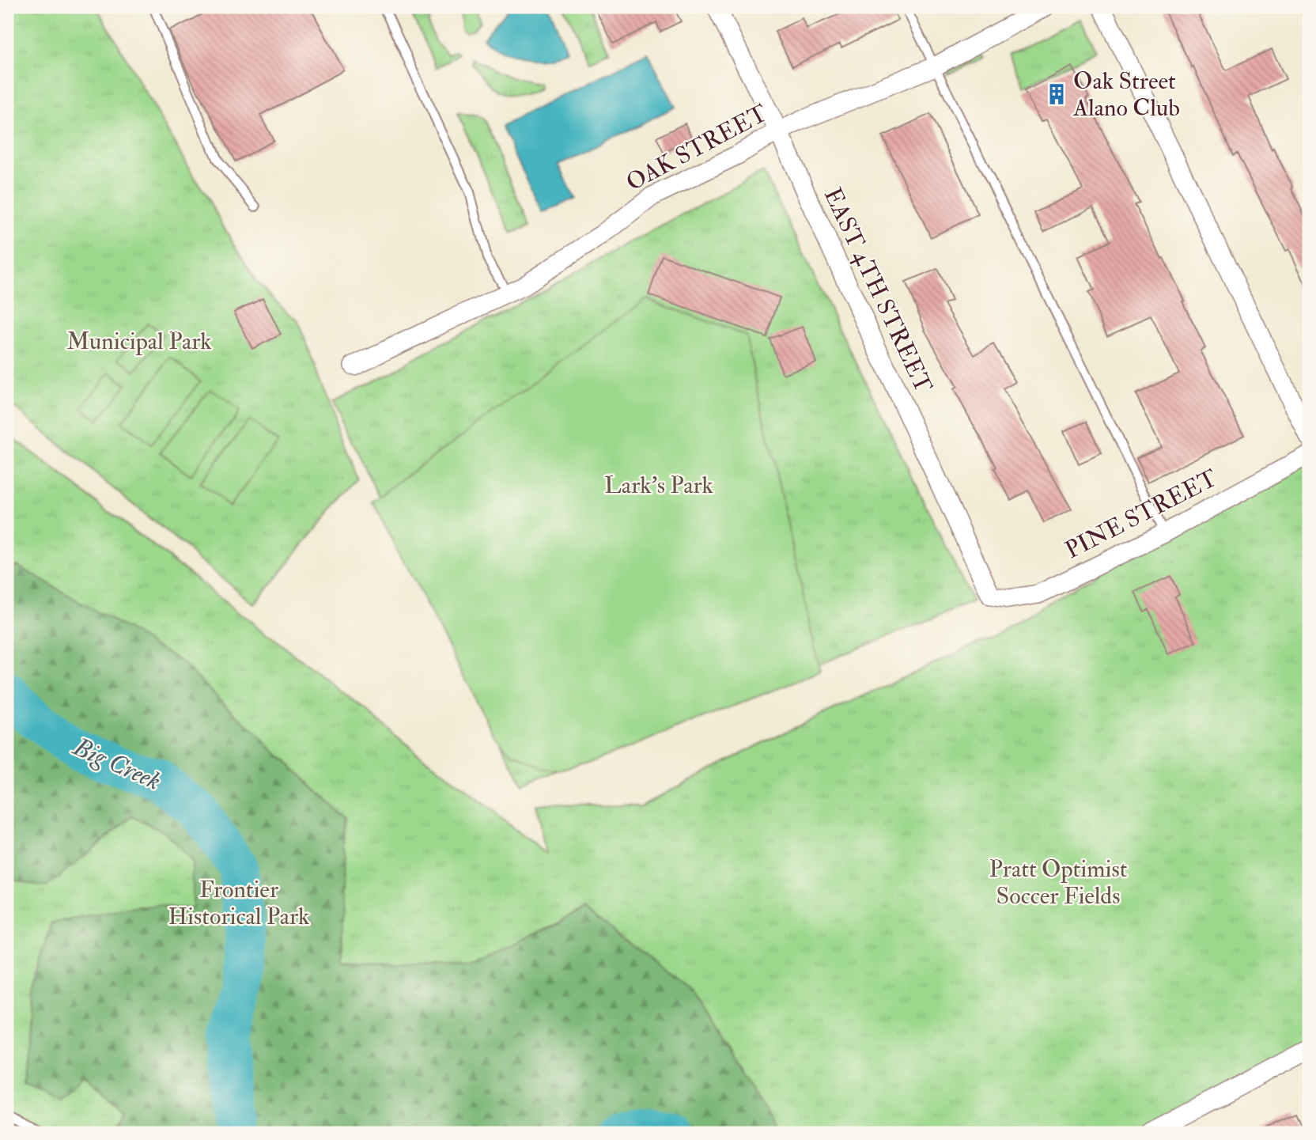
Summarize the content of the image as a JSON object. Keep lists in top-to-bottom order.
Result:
{
  "streets": {
    "street": ["OAK STREET", "EAST 4TH STREET", "PINE STREET"]
  },
  "crossings": [
    ["OAK STREET", "EAST 4TH STREET"],
    ["EAST 4TH STREET", "PINE STREET"]
  ],
  "water": ["Big Creek"],
  "parks": [
    "Municipal Park",
    "Lark's Park",
    "Pratt Optimist Soccer Fields",
    "Frontier Historical Park"
  ],
  "places": {
    "building": ["Oak Street Alano Club"]
  }
}
